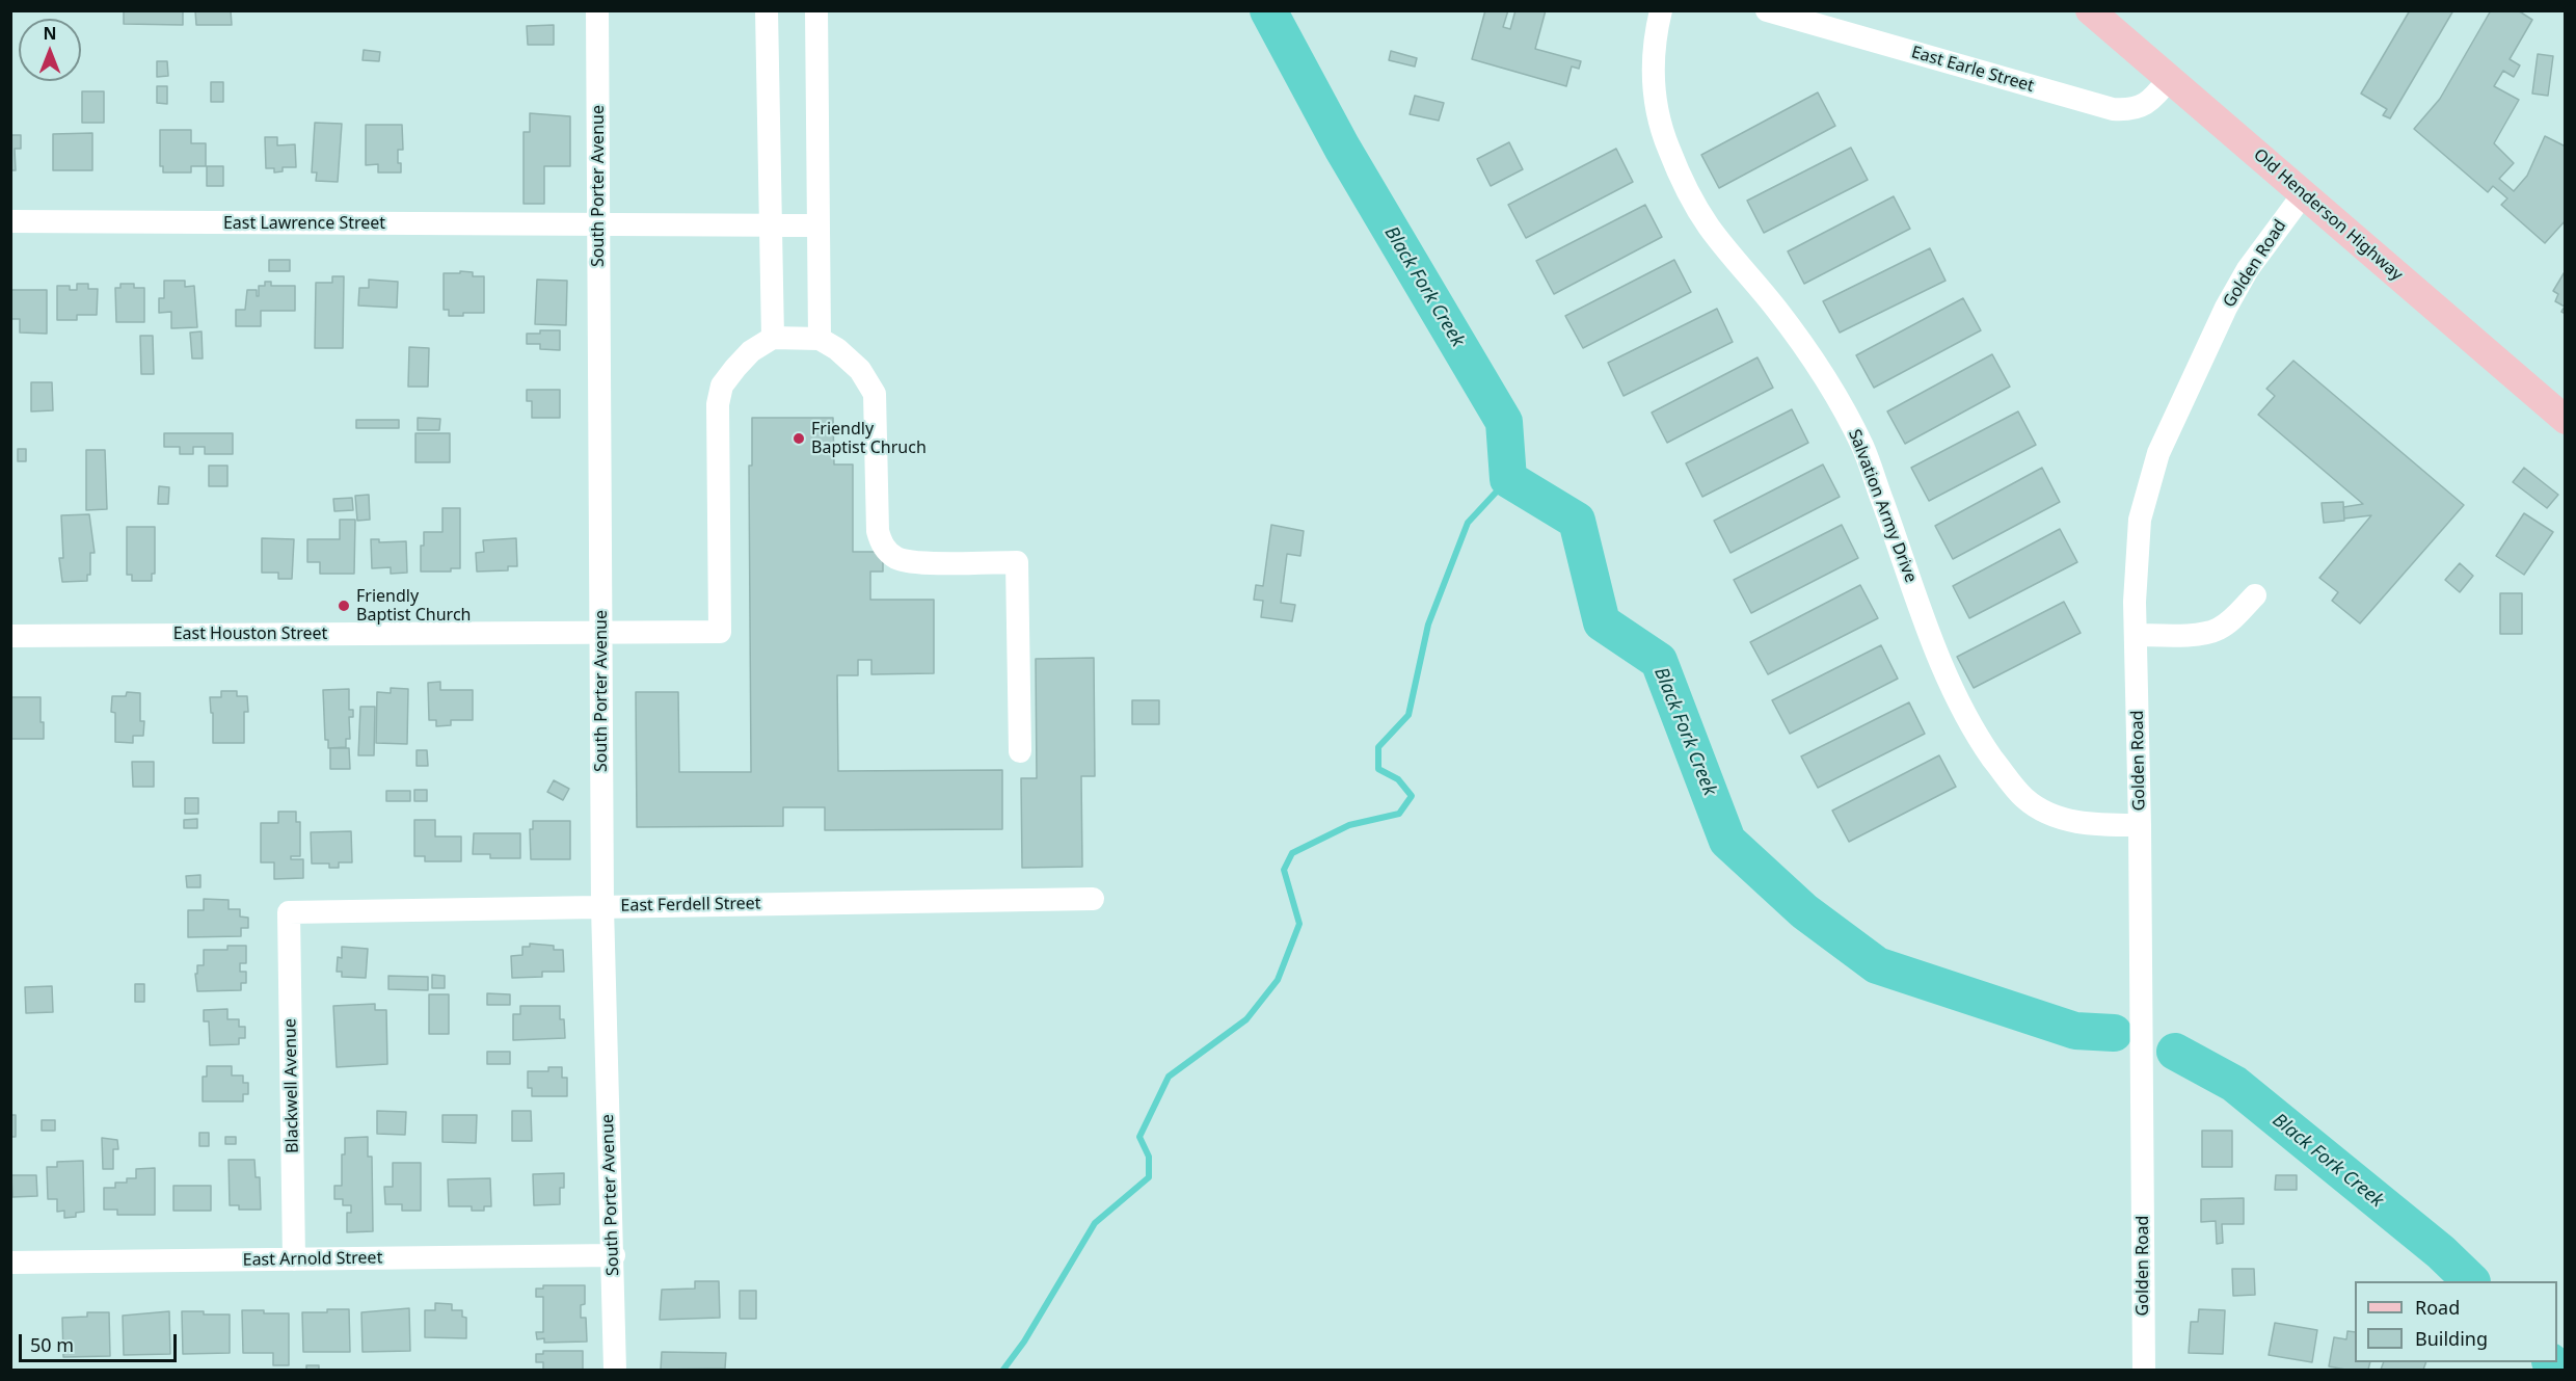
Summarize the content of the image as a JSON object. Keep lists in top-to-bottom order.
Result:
{
  "streets": {
    "main road": ["Old Henderson Highway"],
    "street": [
      "East Earle Street",
      "South Porter Avenue",
      "East Lawrence Street",
      "Golden Road",
      "Salvation Army Drive",
      "East Houston Street",
      "East Ferdell Street",
      "Blackwell Avenue",
      "East Arnold Street"
    ]
  },
  "crossings": [
    ["East Earle Street", "Old Henderson Highway"],
    ["South Porter Avenue", "East Lawrence Street"],
    ["South Porter Avenue", "East Houston Street"],
    ["South Porter Avenue", "East Ferdell Street"],
    ["South Porter Avenue", "East Arnold Street"],
    ["Old Henderson Highway", "Golden Road"],
    ["Golden Road", "Salvation Army Drive"],
    ["East Ferdell Street", "Blackwell Avenue"],
    ["Blackwell Avenue", "East Arnold Street"]
  ],
  "water": ["Black Fork Creek"],
  "places": ["Friendly Baptist Chruch", "Friendly Baptist Church"],
  "legend": ["Road", "Building"],
  "scale_bar": "50 m",
  "north": "top"
}
